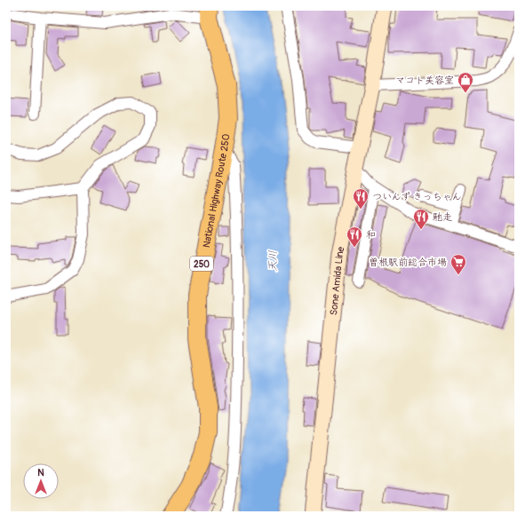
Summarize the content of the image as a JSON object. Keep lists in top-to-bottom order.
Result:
{
  "streets": {
    "highway": ["National Highway Route 250", "250"],
    "main road": ["Sone Amida Line"]
  },
  "water": ["天川"],
  "places": {
    "shop": ["マコト美容室"],
    "restaurant": ["ついんず きっちゃん", "馳走", "和"],
    "supermarket": ["曽根駅前総合市場"]
  },
  "north": "top"
}
